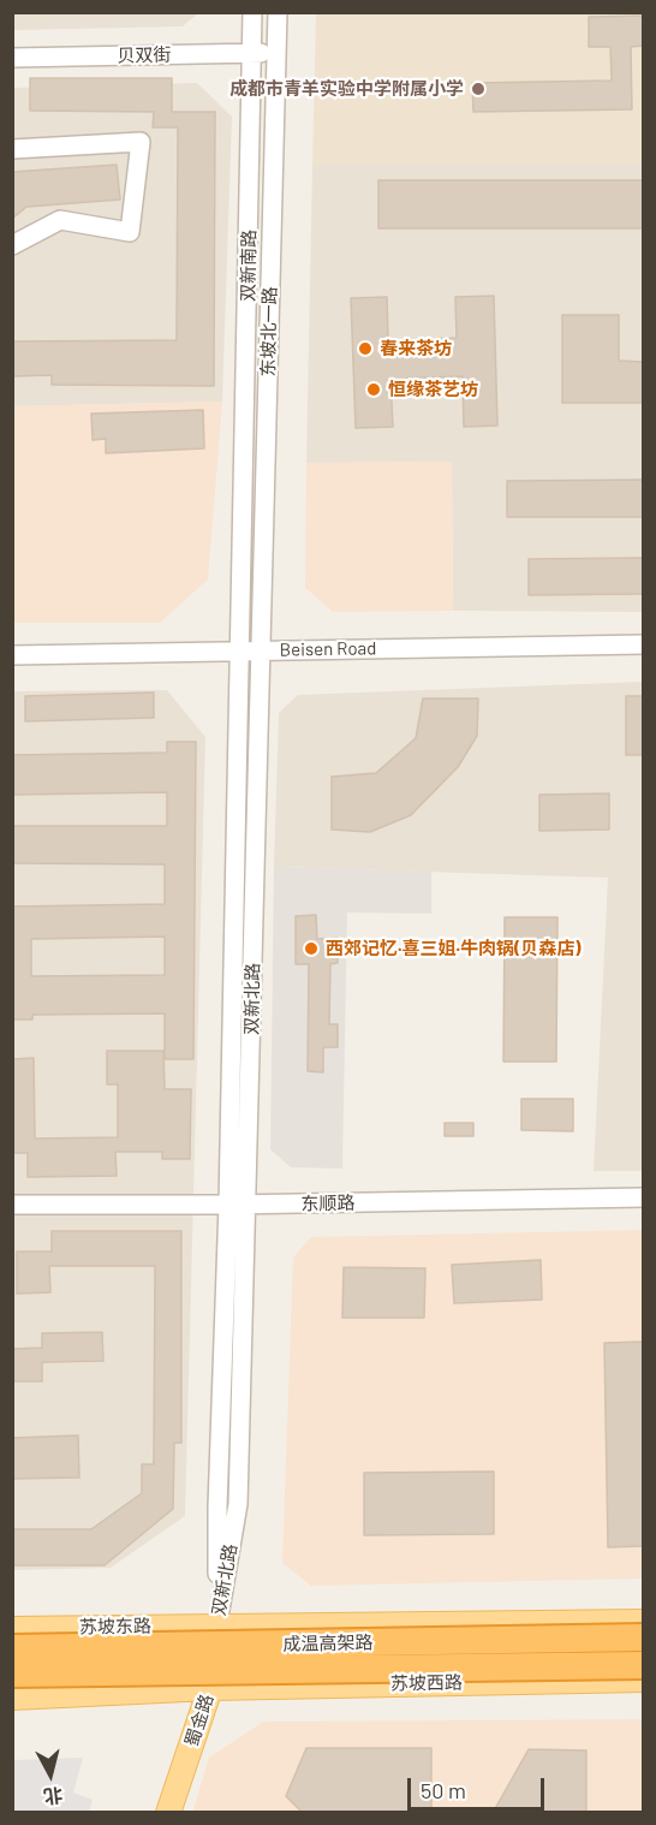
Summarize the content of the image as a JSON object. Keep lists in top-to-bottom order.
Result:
{
  "streets": {
    "highway": ["成温高架路"],
    "main road": ["苏坡东路", "苏坡西路", "蜀金路"],
    "street": [
      "贝双街",
      "双新南路",
      "东坡北一路",
      "Beisen Road",
      "双新北路",
      "东顺路"
    ]
  },
  "crossings": [
    ["贝双街", "双新南路"],
    ["贝双街", "东坡北一路"],
    ["双新南路", "Beisen Road"],
    ["双新南路", "双新北路"],
    ["东坡北一路", "Beisen Road"],
    ["东坡北一路", "双新北路"],
    ["Beisen Road", "双新北路"],
    ["双新北路", "东顺路"],
    ["双新北路", "苏坡东路"],
    ["双新北路", "蜀金路"],
    ["苏坡东路", "蜀金路"],
    ["苏坡西路", "蜀金路"]
  ],
  "places": [
    "成都市青羊实验中学附属小学",
    "春来茶坊",
    "恒缘茶艺坊",
    "西郊记忆·喜三姐·牛肉锅(贝森店)"
  ],
  "scale_bar": "50 m",
  "north": "bottom"
}
